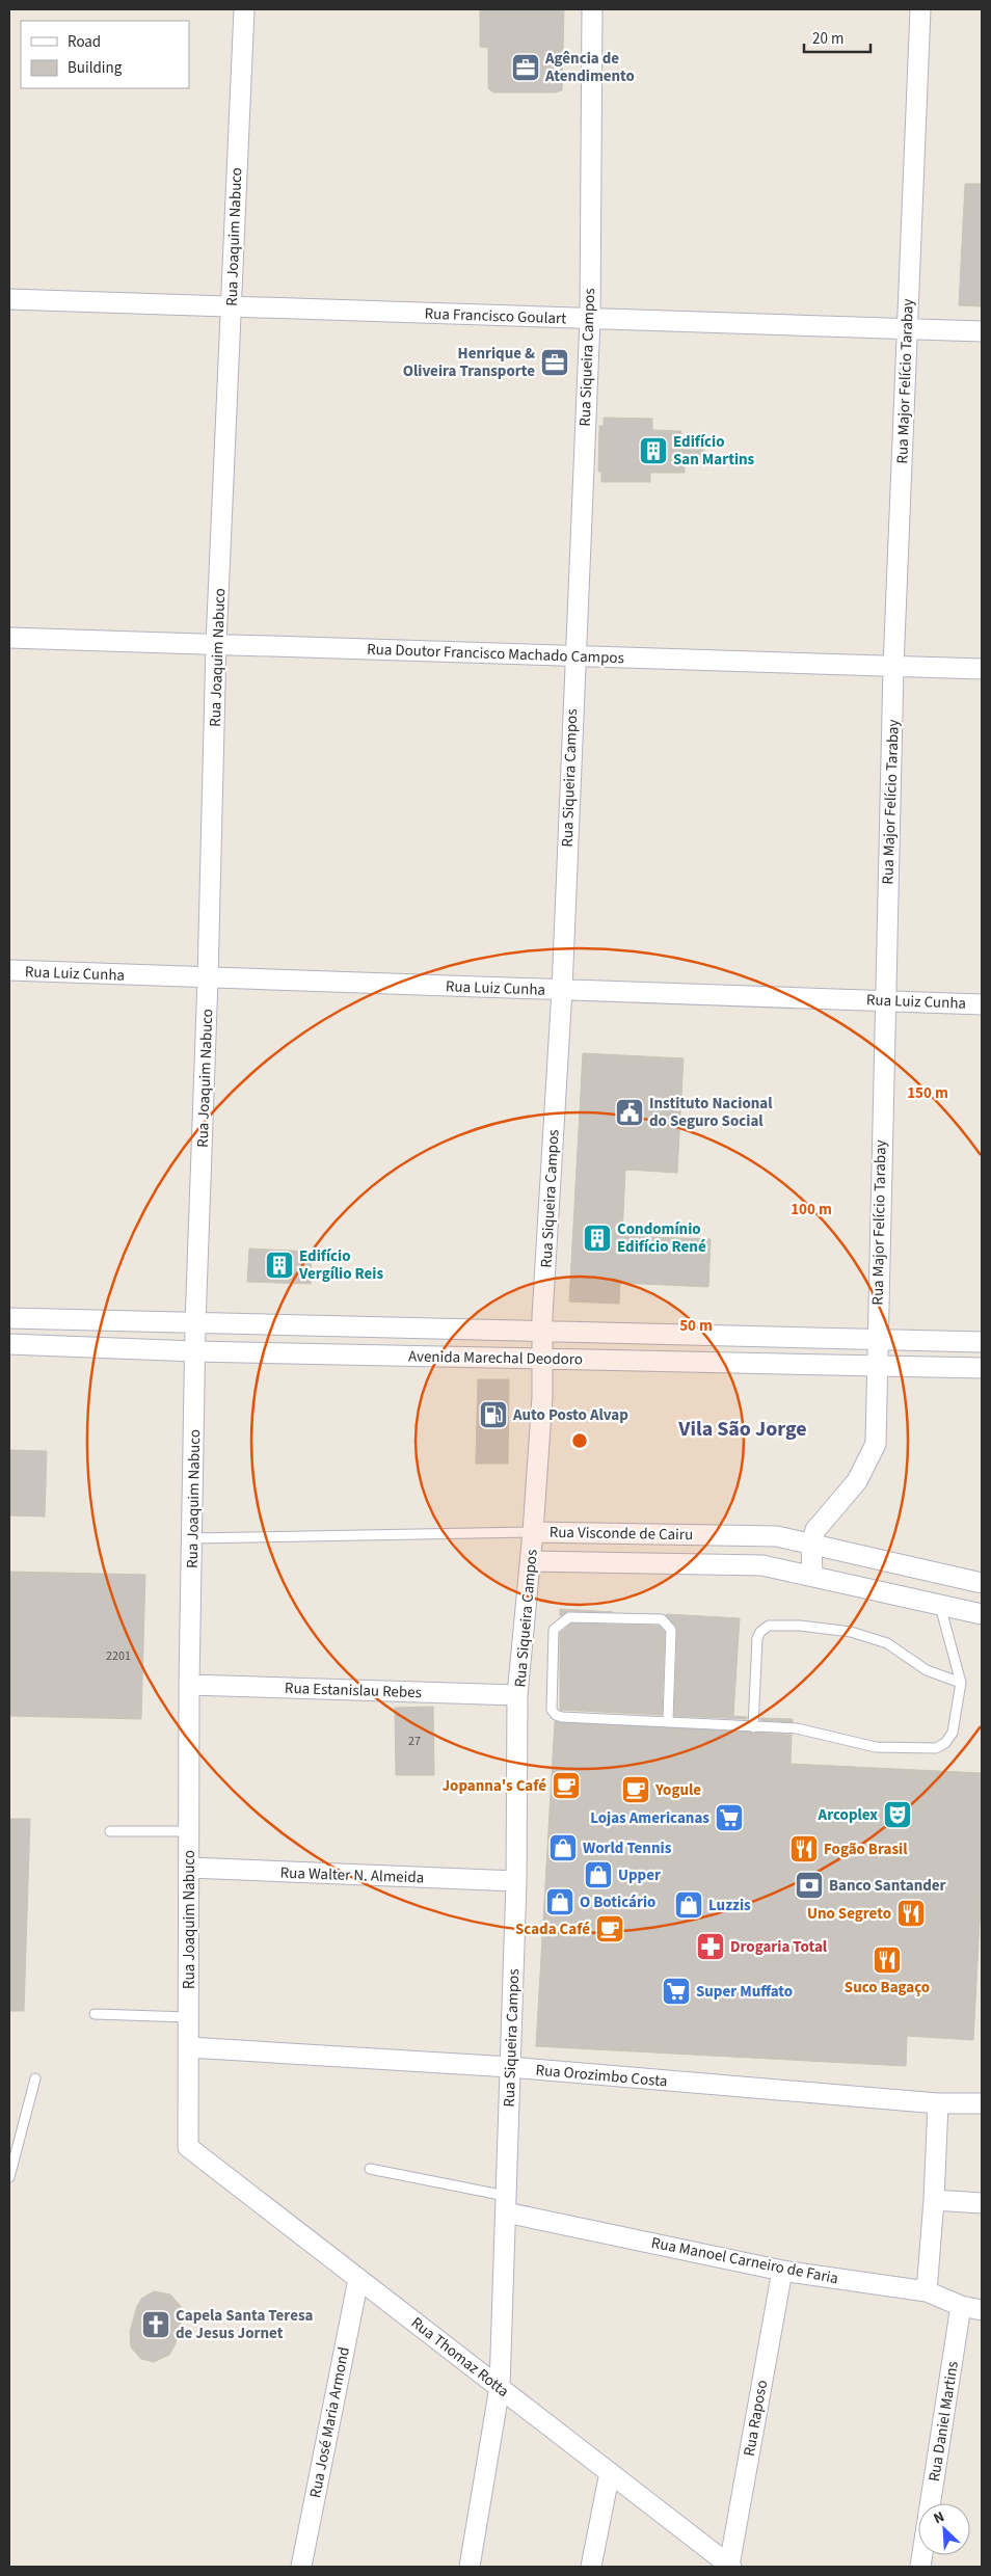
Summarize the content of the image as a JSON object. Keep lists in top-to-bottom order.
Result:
{
  "streets": {
    "street": [
      "Rua Joaquim Nabuco",
      "Rua Francisco Goulart",
      "Rua Siqueira Campos",
      "Rua Major Felício Tarabay",
      "Rua Doutor Francisco Machado Campos",
      "Rua Luiz Cunha",
      "Avenida Marechal Deodoro",
      "Rua Visconde de Cairu",
      "Rua Estanislau Rebes",
      "Rua Walter N. Almeida",
      "Rua Orozimbo Costa",
      "Rua Manoel Carneiro de Faria",
      "Rua Thomaz Rotta",
      "Rua Raposo",
      "Rua Daniel Martins",
      "Rua José Maria Armond"
    ]
  },
  "crossings": [
    ["Rua Joaquim Nabuco", "Rua Francisco Goulart"],
    ["Rua Joaquim Nabuco", "Rua Doutor Francisco Machado Campos"],
    ["Rua Joaquim Nabuco", "Rua Luiz Cunha"],
    ["Rua Joaquim Nabuco", "Avenida Marechal Deodoro"],
    ["Rua Joaquim Nabuco", "Rua Visconde de Cairu"],
    ["Rua Joaquim Nabuco", "Rua Estanislau Rebes"],
    ["Rua Joaquim Nabuco", "Rua Walter N. Almeida"],
    ["Rua Joaquim Nabuco", "Rua Orozimbo Costa"],
    ["Rua Joaquim Nabuco", "Rua Thomaz Rotta"],
    ["Rua Francisco Goulart", "Rua Siqueira Campos"],
    ["Rua Francisco Goulart", "Rua Major Felício Tarabay"],
    ["Rua Siqueira Campos", "Rua Doutor Francisco Machado Campos"],
    ["Rua Siqueira Campos", "Rua Luiz Cunha"],
    ["Rua Siqueira Campos", "Avenida Marechal Deodoro"],
    ["Rua Siqueira Campos", "Rua Visconde de Cairu"],
    ["Rua Siqueira Campos", "Rua Estanislau Rebes"],
    ["Rua Siqueira Campos", "Rua Walter N. Almeida"],
    ["Rua Siqueira Campos", "Rua Orozimbo Costa"],
    ["Rua Siqueira Campos", "Rua Manoel Carneiro de Faria"],
    ["Rua Siqueira Campos", "Rua Thomaz Rotta"],
    ["Rua Major Felício Tarabay", "Rua Doutor Francisco Machado Campos"],
    ["Rua Major Felício Tarabay", "Rua Luiz Cunha"],
    ["Rua Major Felício Tarabay", "Avenida Marechal Deodoro"],
    ["Rua Major Felício Tarabay", "Rua Visconde de Cairu"],
    ["Rua Manoel Carneiro de Faria", "Rua Raposo"],
    ["Rua Manoel Carneiro de Faria", "Rua Daniel Martins"],
    ["Rua Thomaz Rotta", "Rua Raposo"],
    ["Rua Thomaz Rotta", "Rua José Maria Armond"]
  ],
  "districts": ["Vila São Jorge"],
  "places": {
    "office": ["Agência de Atendimento", "Henrique & Oliveira Transporte"],
    "building": ["Edifício San Martins", "Condomínio Edifício René", "Edifício Vergílio Reis"],
    "public building": ["Instituto Nacional do Seguro Social"],
    "fuel station": ["Auto Posto Alvap"],
    "cafe": ["Jopanna's Café", "Yogule", "Scada Café"],
    "theatre": ["Arcoplex"],
    "supermarket": ["Lojas Americanas", "Super Muffato"],
    "shop": [
      "World Tennis",
      "Upper",
      "O Boticário",
      "Luzzis"
    ],
    "restaurant": ["Fogão Brasil", "Uno Segreto", "Suco Bagaço"],
    "bank": ["Banco Santander"],
    "pharmacy": ["Drogaria Total"],
    "church": ["Capela Santa Teresa de Jesus Jornet"]
  },
  "house_numbers": ["2201", "27"],
  "legend": ["Road", "Building"],
  "scale_bar": "20 m",
  "north": "top left",
  "rings": ["150 m", "100 m", "50 m"]
}
